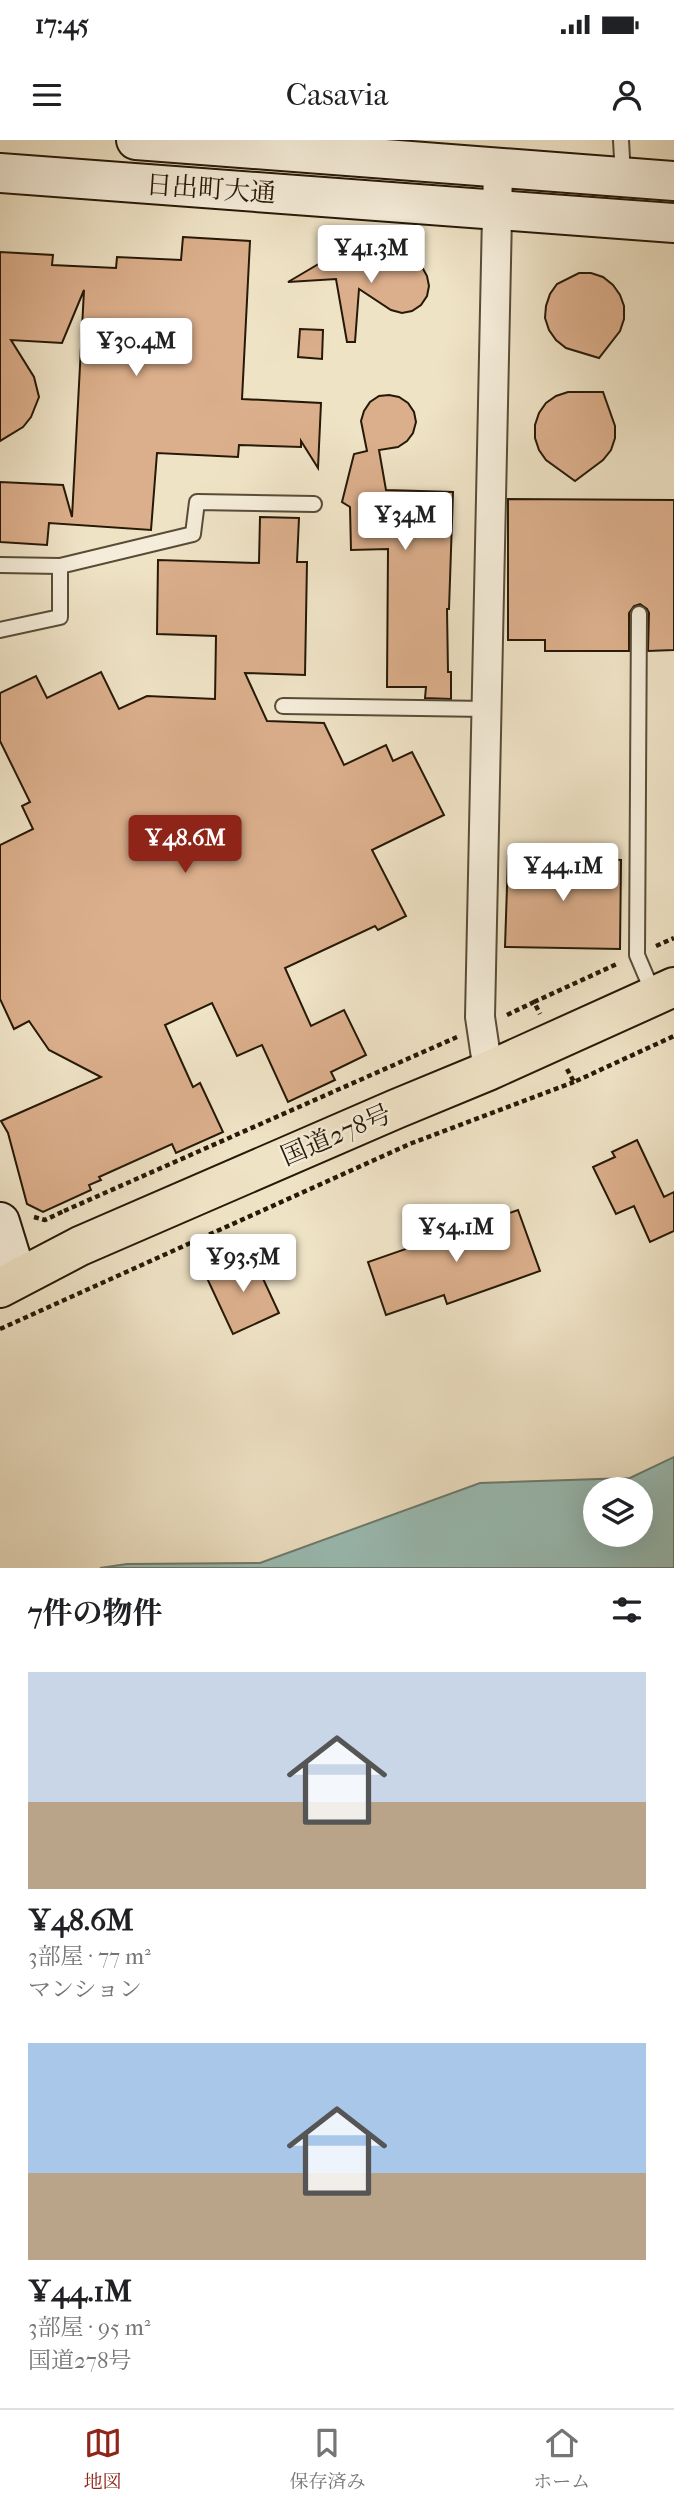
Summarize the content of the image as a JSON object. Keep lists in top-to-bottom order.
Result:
{
  "streets": {
    "highway": ["国道278号"],
    "street": ["日出町大通"]
  },
  "page": {
    "status": "17:45",
    "header": "Casavia",
    "price": [
      "¥41.3M",
      "¥30.4M",
      "¥34M",
      "¥48.6M",
      "¥44.1M",
      "¥54.1M",
      "¥93.5M"
    ],
    "heading": "7件の物件",
    "list": [
      {
        "name": "¥48.6M",
        "note": "3部屋 · 77 m² · マンション"
      },
      {
        "name": "¥44.1M",
        "note": "3部屋 · 95 m² · 国道278号"
      }
    ],
    "tabs": ["地図", "保存済み", "ホーム"]
  }
}
